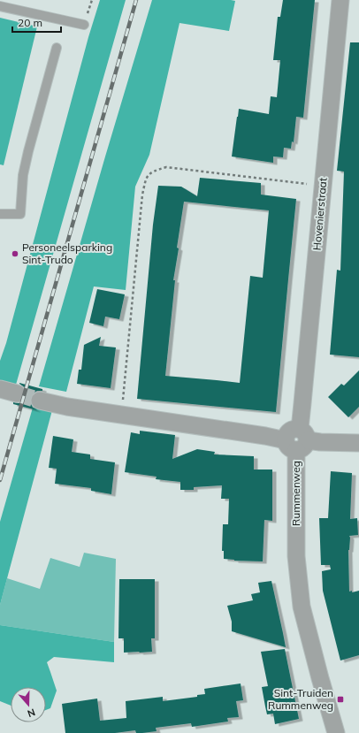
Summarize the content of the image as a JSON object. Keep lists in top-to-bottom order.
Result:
{
  "streets": {
    "street": ["Hovenierstraat", "Rummenweg"]
  },
  "crossings": [
    ["Hovenierstraat", "Rummenweg"]
  ],
  "places": {
    "other": ["Personeelsparking Sint-Trudo"],
    "transit": ["Sint-Truiden Rummenweg"]
  },
  "scale_bar": "20 m",
  "north": "bottom"
}
